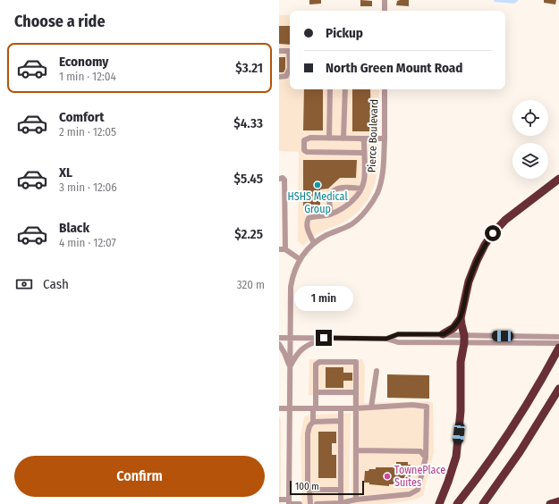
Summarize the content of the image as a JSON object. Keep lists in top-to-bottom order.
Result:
{
  "streets": {
    "street": ["Pierce Boulevard"]
  },
  "places": ["HSHS Medical Group", "TownePlace Suites"],
  "scale_bar": "100 m",
  "page": {
    "heading": "Choose a ride",
    "banner": ["Pickup", "North Green Mount Road"],
    "list": [
      {
        "name": "Economy",
        "note": "1 min · 12:04",
        "value": "$3.21"
      },
      {
        "name": "Comfort",
        "note": "2 min · 12:05",
        "value": "$4.33"
      },
      {
        "name": "XL",
        "note": "3 min · 12:06",
        "value": "$5.45"
      },
      {
        "name": "Black",
        "note": "4 min · 12:07",
        "value": "$2.25"
      }
    ],
    "pay": ["Cash", "320 m"],
    "bubble": "1 min",
    "buttons": "Confirm",
    "scale": "100 m"
  }
}
